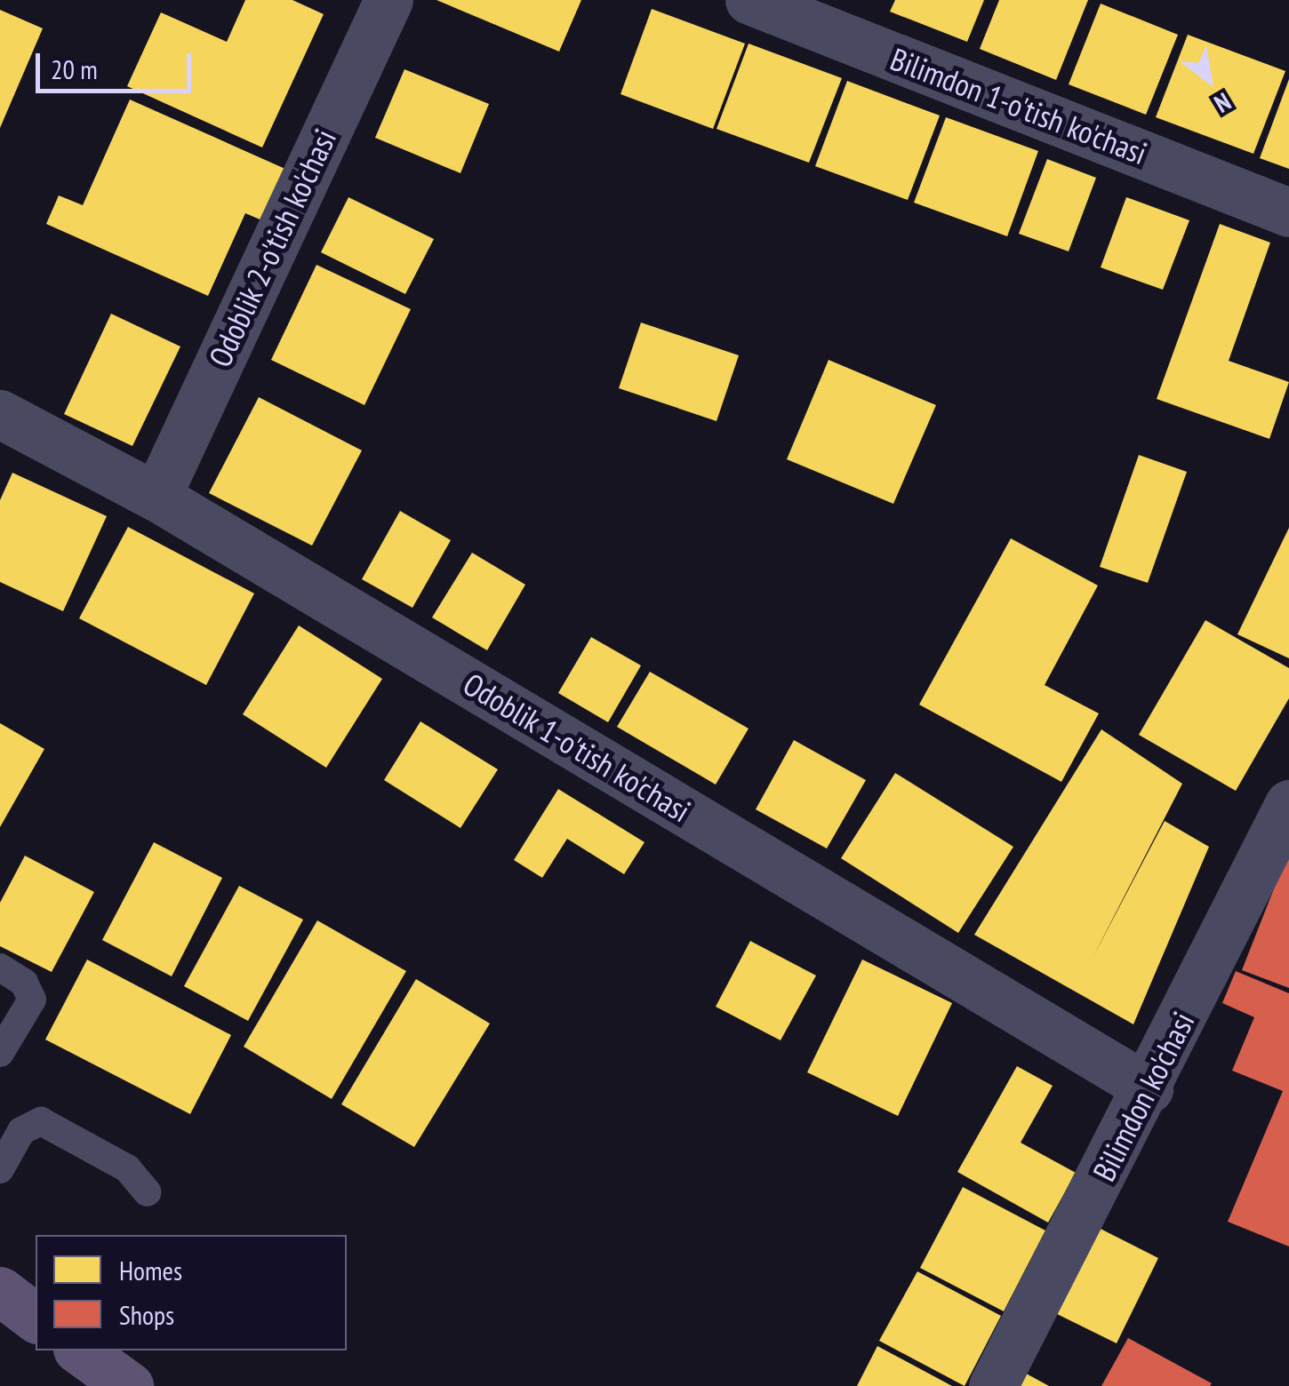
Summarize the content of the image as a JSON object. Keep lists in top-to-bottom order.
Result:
{
  "streets": {
    "street": [
      "Bilimdon 1-o'tish ko'chasi",
      "Odoblik 2-o'tish ko'chasi",
      "Odoblik 1-o'tish ko'chasi",
      "Bilimdon ko'chasi"
    ]
  },
  "crossings": [
    ["Odoblik 2-o'tish ko'chasi", "Odoblik 1-o'tish ko'chasi"],
    ["Odoblik 1-o'tish ko'chasi", "Bilimdon ko'chasi"]
  ],
  "legend": ["Homes", "Shops"],
  "scale_bar": "20 m",
  "north": "bottom right"
}
